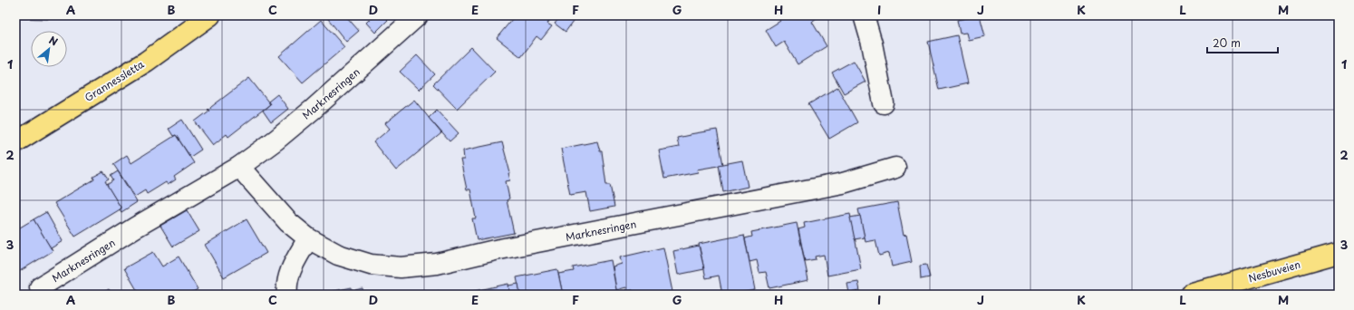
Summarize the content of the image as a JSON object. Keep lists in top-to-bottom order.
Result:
{
  "streets": {
    "main road": ["Grannessletta", "Nesbuveien"],
    "street": ["Marknesringen"]
  },
  "scale_bar": "20 m",
  "north": "top right",
  "grid": {
    "columns": [
      "A",
      "B",
      "C",
      "D",
      "E",
      "F",
      "G",
      "H",
      "I",
      "J",
      "K",
      "L",
      "M"
    ],
    "rows": ["1", "2", "3"]
  }
}
